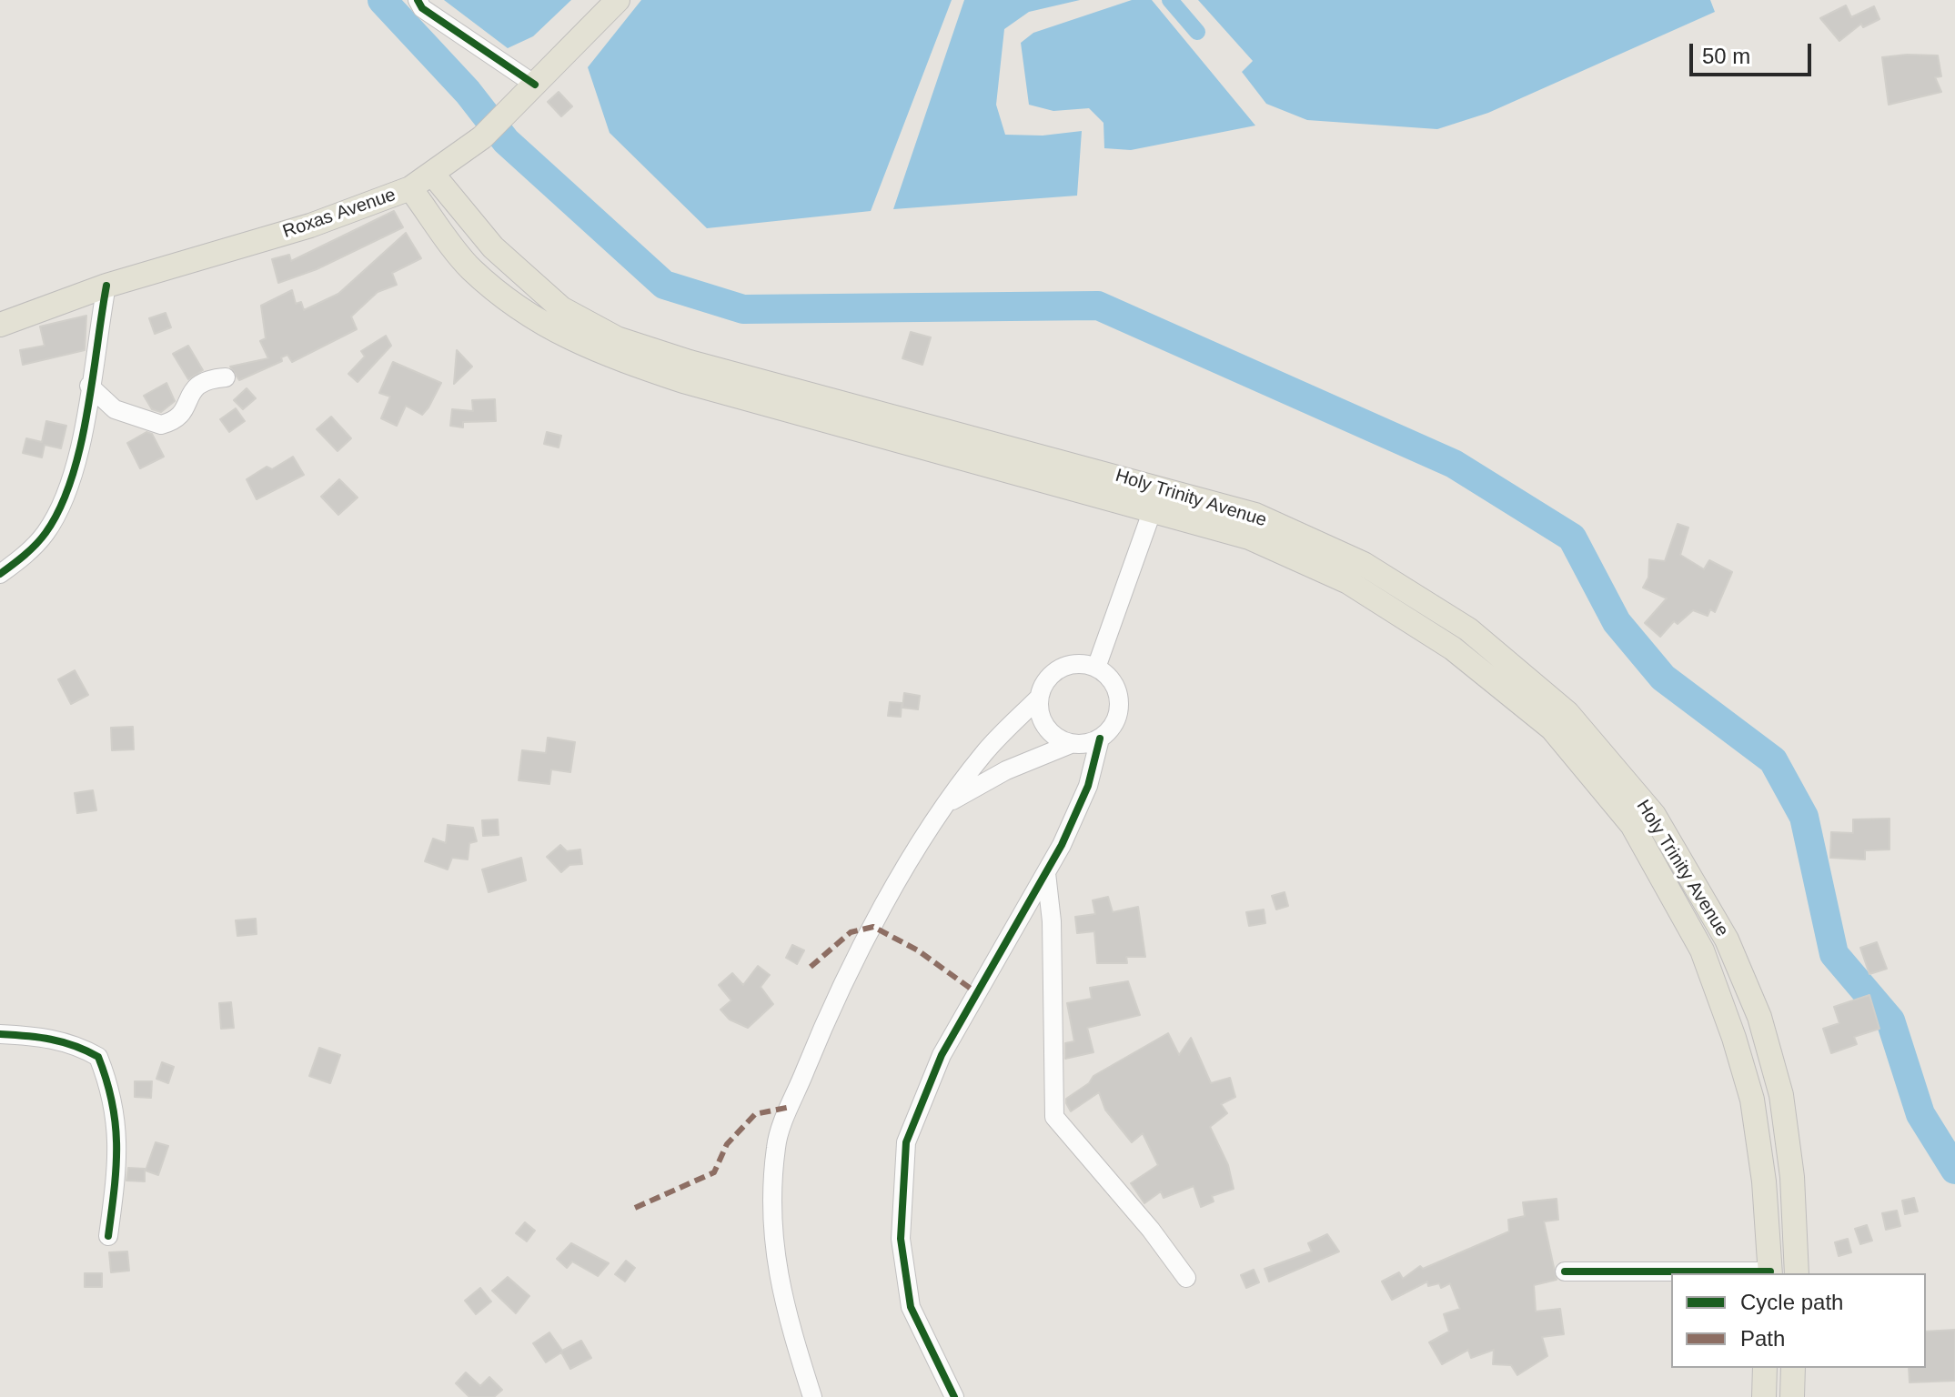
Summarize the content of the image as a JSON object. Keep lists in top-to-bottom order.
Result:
{
  "streets": {
    "main road": ["Roxas Avenue", "Holy Trinity Avenue"]
  },
  "crossings": [
    ["Roxas Avenue", "Holy Trinity Avenue"]
  ],
  "legend": ["Cycle path", "Path"],
  "scale_bar": "50 m"
}
